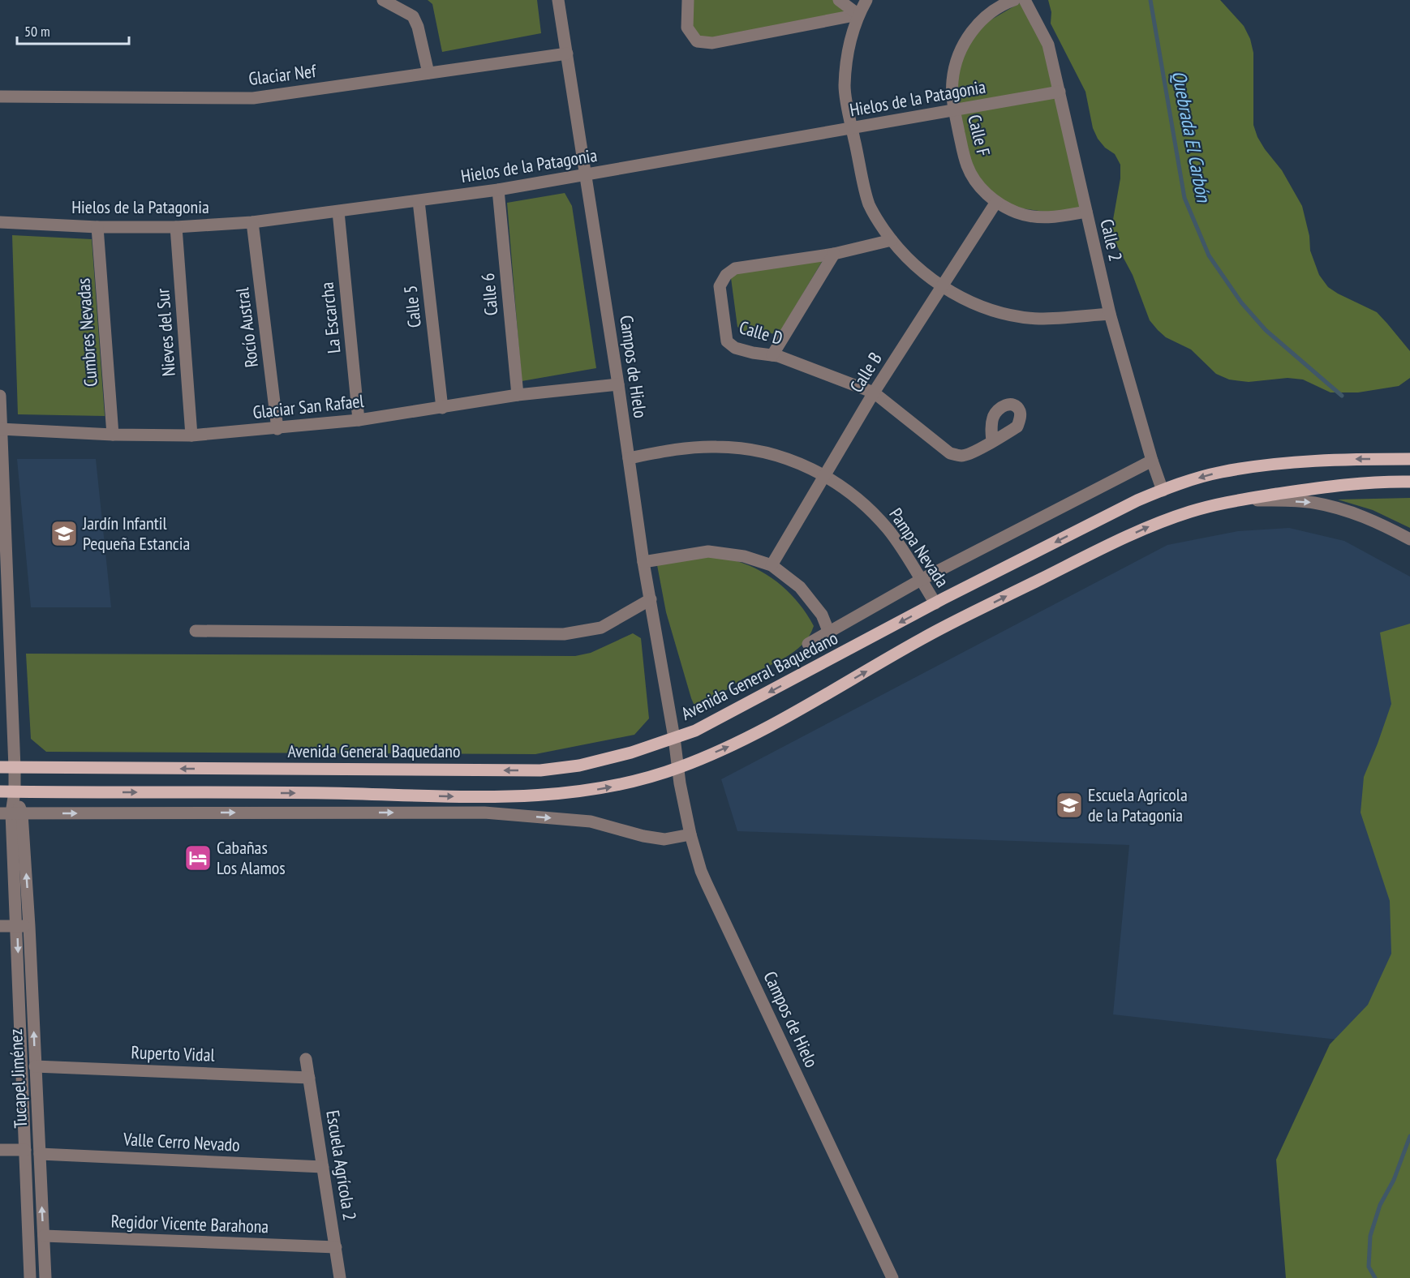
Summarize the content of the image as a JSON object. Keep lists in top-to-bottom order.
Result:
{
  "streets": {
    "main road": ["Avenida General Baquedano"],
    "street": [
      "Glaciar Nef",
      "Hielos de la Patagonia",
      "Calle F",
      "Calle 2",
      "Calle 6",
      "Calle 5",
      "La Escarcha",
      "Rocío Austral",
      "Cumbres Nevadas",
      "Nieves del Sur",
      "Calle D",
      "Campos de Hielo",
      "Calle B",
      "Glaciar San Rafael",
      "Pampa Nevada",
      "Ruperto Vidal",
      "Tucapel Jiménez",
      "Valle Cerro Nevado",
      "Escuela Agrícola 2",
      "Regidor Vicente Barahona"
    ]
  },
  "crossings": [
    ["Glaciar Nef", "Campos de Hielo"],
    ["Hielos de la Patagonia", "Calle F"],
    ["Hielos de la Patagonia", "Calle 2"],
    ["Hielos de la Patagonia", "Calle 6"],
    ["Hielos de la Patagonia", "Calle 5"],
    ["Hielos de la Patagonia", "La Escarcha"],
    ["Hielos de la Patagonia", "Rocío Austral"],
    ["Hielos de la Patagonia", "Cumbres Nevadas"],
    ["Hielos de la Patagonia", "Nieves del Sur"],
    ["Hielos de la Patagonia", "Campos de Hielo"],
    ["Calle F", "Calle 2"],
    ["Calle F", "Calle B"],
    ["Calle 2", "Avenida General Baquedano"],
    ["Calle 6", "Glaciar San Rafael"],
    ["Calle 5", "Glaciar San Rafael"],
    ["La Escarcha", "Glaciar San Rafael"],
    ["Rocío Austral", "Glaciar San Rafael"],
    ["Cumbres Nevadas", "Glaciar San Rafael"],
    ["Nieves del Sur", "Glaciar San Rafael"],
    ["Calle D", "Calle B"],
    ["Campos de Hielo", "Glaciar San Rafael"],
    ["Campos de Hielo", "Pampa Nevada"],
    ["Campos de Hielo", "Avenida General Baquedano"],
    ["Calle B", "Pampa Nevada"],
    ["Glaciar San Rafael", "Tucapel Jiménez"],
    ["Pampa Nevada", "Avenida General Baquedano"],
    ["Avenida General Baquedano", "Tucapel Jiménez"],
    ["Ruperto Vidal", "Tucapel Jiménez"],
    ["Ruperto Vidal", "Escuela Agrícola 2"],
    ["Tucapel Jiménez", "Valle Cerro Nevado"],
    ["Tucapel Jiménez", "Regidor Vicente Barahona"],
    ["Valle Cerro Nevado", "Escuela Agrícola 2"],
    ["Escuela Agrícola 2", "Regidor Vicente Barahona"]
  ],
  "water": ["Quebrada El Carbón"],
  "places": {
    "school or university": ["Jardín Infantil Pequeña Estancia", "Escuela Agricola de la Patagonia"],
    "hotel": ["Cabañas Los Alamos"]
  },
  "scale_bar": "50 m"
}
